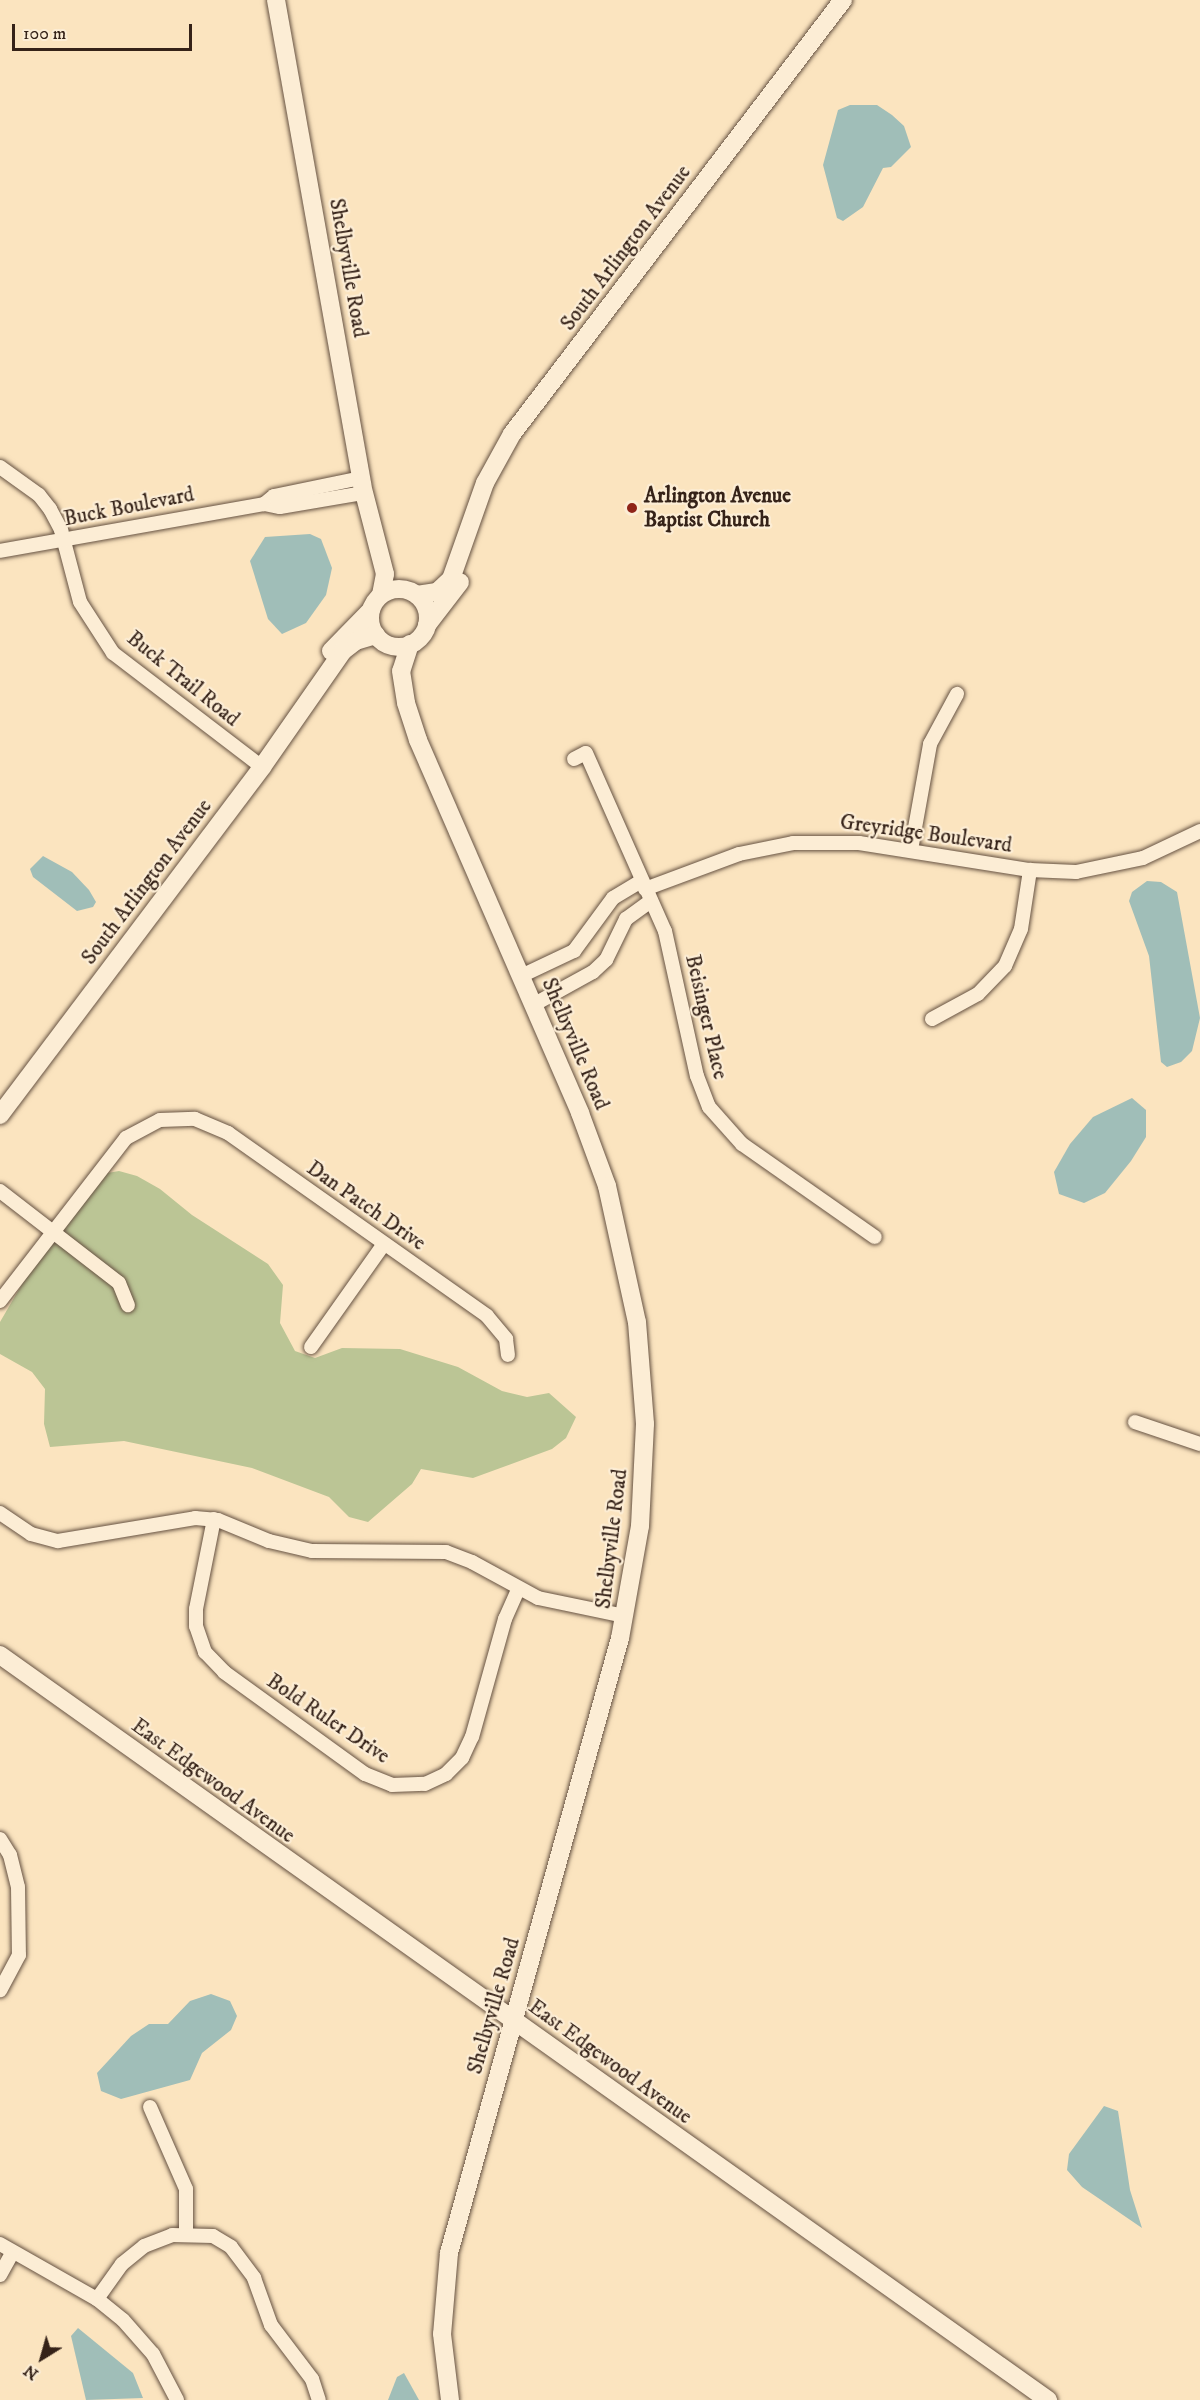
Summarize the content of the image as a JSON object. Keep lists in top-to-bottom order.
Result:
{
  "streets": {
    "main road": ["South Arlington Avenue", "Shelbyville Road", "East Edgewood Avenue"],
    "street": [
      "Buck Boulevard",
      "Buck Trail Road",
      "Greyridge Boulevard",
      "Beisinger Place",
      "Dan Patch Drive",
      "Bold Ruler Drive"
    ]
  },
  "crossings": [
    ["South Arlington Avenue", "Buck Trail Road"],
    ["Shelbyville Road", "Buck Boulevard"],
    ["Shelbyville Road", "Greyridge Boulevard"],
    ["Shelbyville Road", "East Edgewood Avenue"],
    ["Buck Boulevard", "Buck Trail Road"],
    ["Greyridge Boulevard", "Beisinger Place"]
  ],
  "places": ["Arlington Avenue Baptist Church"],
  "scale_bar": "100 m",
  "north": "bottom left"
}
